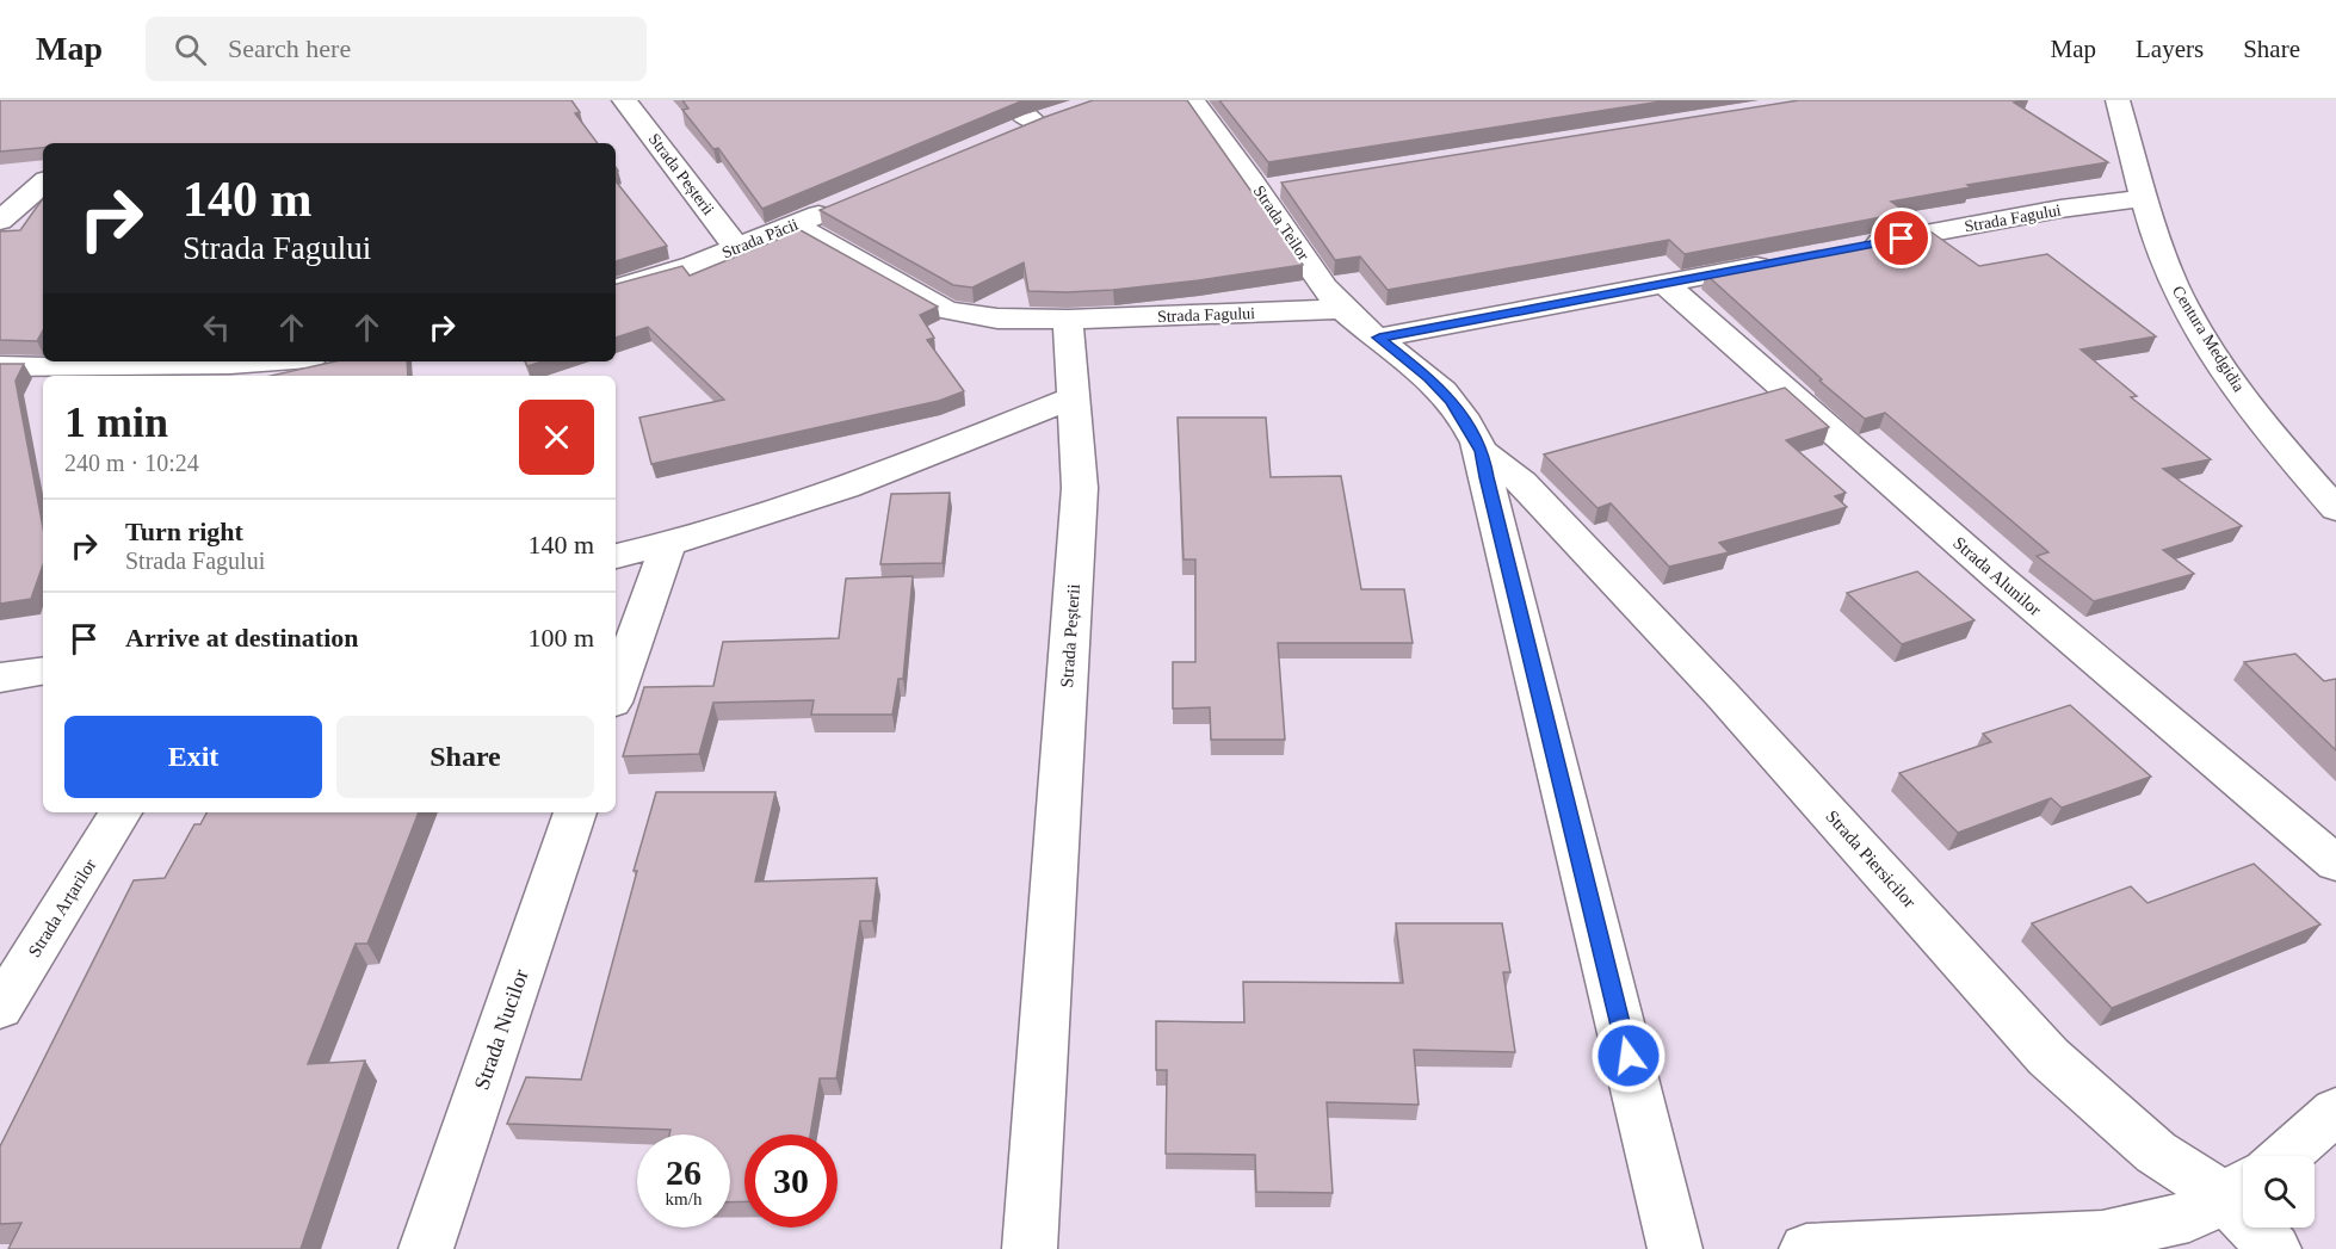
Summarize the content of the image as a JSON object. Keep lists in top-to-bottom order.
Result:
{
  "streets": {
    "street": [
      "Strada Peșterii",
      "Strada Fagului",
      "Strada Teilor",
      "Strada Păcii",
      "Centura Medgidia",
      "Strada Alunilor",
      "Strada Piersicilor",
      "Strada Arțarilor",
      "Strada Nucilor"
    ]
  },
  "crossings": [
    ["Strada Peșterii", "Strada Fagului"],
    ["Strada Peșterii", "Strada Păcii"],
    ["Strada Fagului", "Strada Teilor"],
    ["Strada Fagului", "Centura Medgidia"],
    ["Strada Teilor", "Strada Piersicilor"]
  ],
  "page": {
    "header": "Map",
    "search": "Search here",
    "nav": ["Map", "Layers", "Share"],
    "turn": ["140 m", "Strada Fagului"],
    "heading": ["1 min", "240 m · 10:24"],
    "list": [
      {
        "name": "Turn right",
        "note": "Strada Fagului",
        "value": "140 m"
      },
      {
        "name": "Arrive at destination",
        "value": "100 m"
      }
    ],
    "buttons": ["Exit", "Share"],
    "speed": "26 km/h",
    "limit": "30"
  }
}
